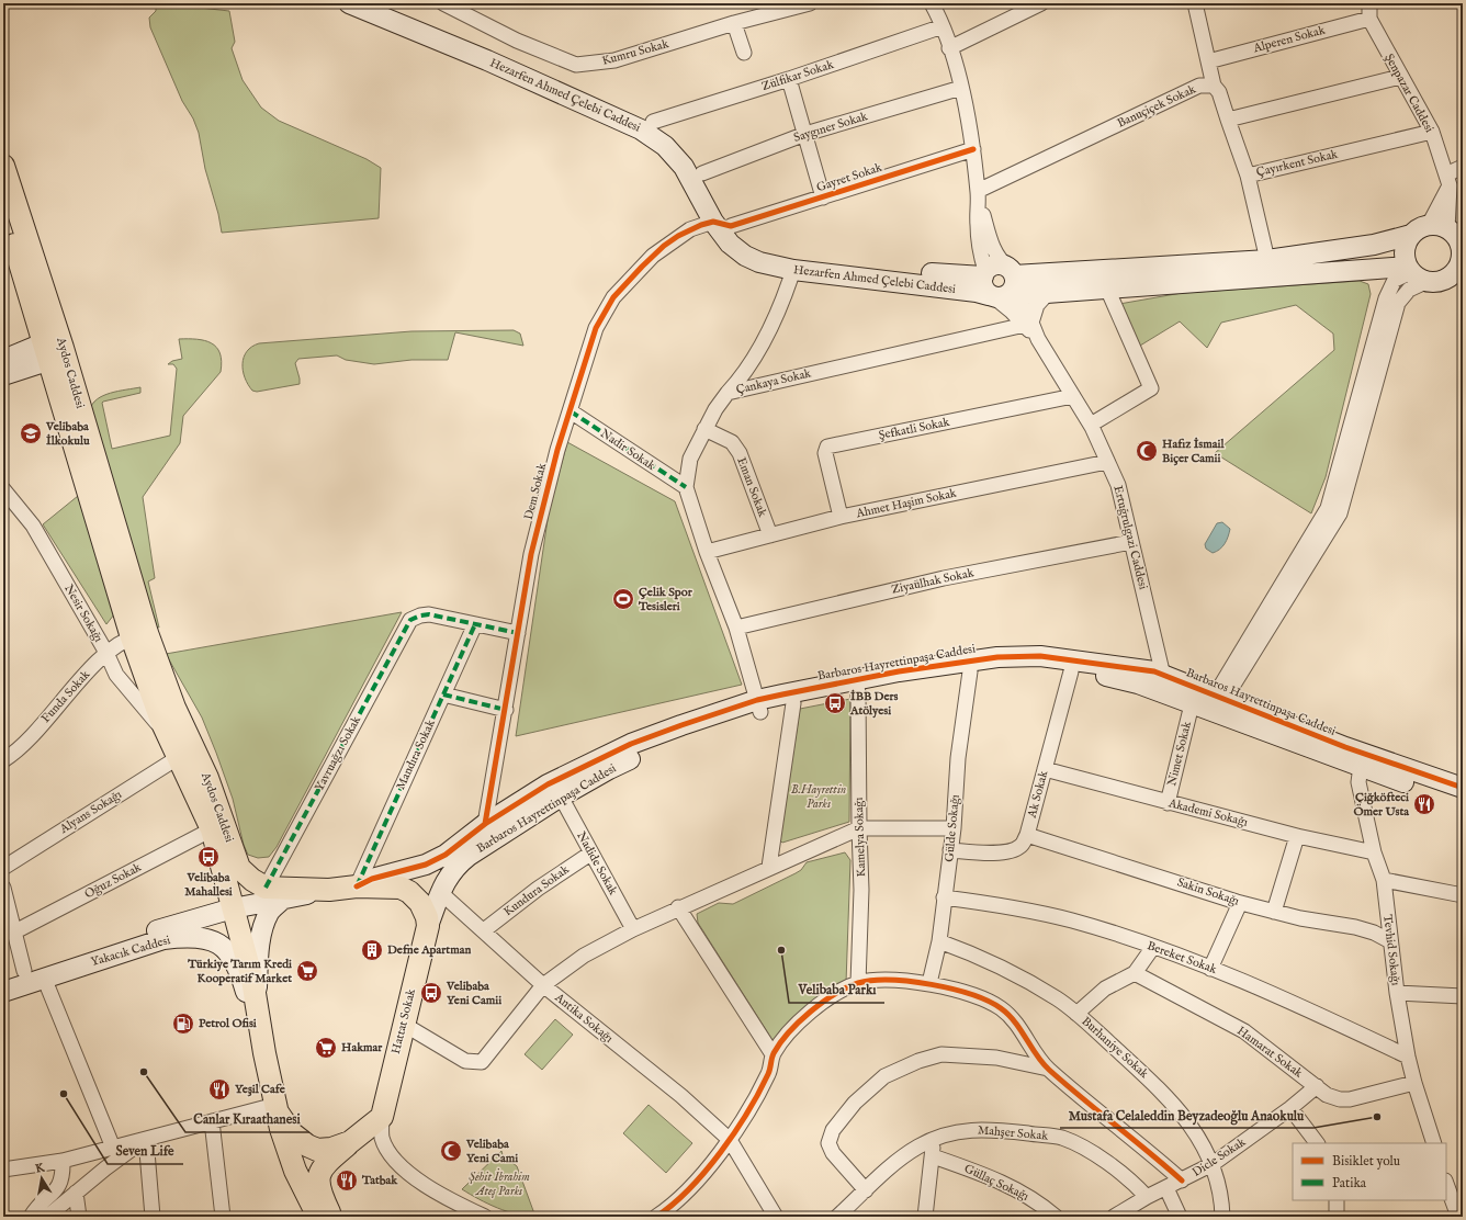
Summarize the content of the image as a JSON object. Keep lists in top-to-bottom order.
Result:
{
  "streets": {
    "main road": ["Aydos Caddesi", "Yakacık Caddesi", "Hattat Sokak"],
    "street": [
      "Alperen Sokak",
      "Kumru Sokak",
      "Zülfikar Sokak",
      "Şenpazar Caddesi",
      "Hezarfen Ahmed Çelebi Caddesi",
      "Banuçiçek Sokak",
      "Saygıner Sokak",
      "Çayırkent Sokak",
      "Gayret Sokak",
      "Çankaya Sokak",
      "Şefkatli Sokak",
      "Nadir Sokak",
      "Eman Sokak",
      "Dem Sokak",
      "Ahmet Haşim Sokak",
      "Ertuğrulgazi Caddesi",
      "Ziyaülhak Sokak",
      "Nesir Sokağı",
      "Barbaros Hayrettinpaşa Caddesi",
      "Funda Sokak",
      "Yavruağzı Sokak",
      "Nimet Sokak",
      "Mandıra Sokak",
      "Ak Sokak",
      "Alyans Sokağı",
      "Akademi Sokağı",
      "Gülde Sokağı",
      "Kamelya Sokağı",
      "Nadide Sokak",
      "Oğuz Sokak",
      "Kundura Sokak",
      "Sakin Sokağı",
      "Tevhid Sokağı",
      "Bereket Sokak",
      "Antika Sokağı",
      "Burhaniye Sokak",
      "Hamarat Sokak",
      "Mahşer Sokak",
      "Dicle Sokak",
      "Güllaç Sokağı"
    ]
  },
  "crossings": [
    ["Alperen Sokak", "Şenpazar Caddesi"],
    ["Zülfikar Sokak", "Hezarfen Ahmed Çelebi Caddesi"],
    ["Zülfikar Sokak", "Ertuğrulgazi Caddesi"],
    ["Şenpazar Caddesi", "Çayırkent Sokak"],
    ["Hezarfen Ahmed Çelebi Caddesi", "Saygıner Sokak"],
    ["Hezarfen Ahmed Çelebi Caddesi", "Gayret Sokak"],
    ["Hezarfen Ahmed Çelebi Caddesi", "Dem Sokak"],
    ["Hezarfen Ahmed Çelebi Caddesi", "Ertuğrulgazi Caddesi"],
    ["Banuçiçek Sokak", "Çayırkent Sokak"],
    ["Banuçiçek Sokak", "Ertuğrulgazi Caddesi"],
    ["Saygıner Sokak", "Ertuğrulgazi Caddesi"],
    ["Gayret Sokak", "Dem Sokak"],
    ["Gayret Sokak", "Ertuğrulgazi Caddesi"],
    ["Aydos Caddesi", "Nesir Sokağı"],
    ["Aydos Caddesi", "Funda Sokak"],
    ["Aydos Caddesi", "Yavruağzı Sokak"],
    ["Aydos Caddesi", "Alyans Sokağı"],
    ["Aydos Caddesi", "Oğuz Sokak"],
    ["Aydos Caddesi", "Yakacık Caddesi"],
    ["Çankaya Sokak", "Nadir Sokak"],
    ["Çankaya Sokak", "Eman Sokak"],
    ["Çankaya Sokak", "Ahmet Haşim Sokak"],
    ["Çankaya Sokak", "Ertuğrulgazi Caddesi"],
    ["Çankaya Sokak", "Ziyaülhak Sokak"],
    ["Çankaya Sokak", "Barbaros Hayrettinpaşa Caddesi"],
    ["Şefkatli Sokak", "Ahmet Haşim Sokak"],
    ["Şefkatli Sokak", "Ertuğrulgazi Caddesi"],
    ["Nadir Sokak", "Dem Sokak"],
    ["Eman Sokak", "Ahmet Haşim Sokak"],
    ["Dem Sokak", "Barbaros Hayrettinpaşa Caddesi"],
    ["Ahmet Haşim Sokak", "Ertuğrulgazi Caddesi"],
    ["Ertuğrulgazi Caddesi", "Ziyaülhak Sokak"],
    ["Ertuğrulgazi Caddesi", "Barbaros Hayrettinpaşa Caddesi"],
    ["Nesir Sokağı", "Funda Sokak"],
    ["Barbaros Hayrettinpaşa Caddesi", "Nimet Sokak"],
    ["Barbaros Hayrettinpaşa Caddesi", "Mandıra Sokak"],
    ["Barbaros Hayrettinpaşa Caddesi", "Ak Sokak"],
    ["Barbaros Hayrettinpaşa Caddesi", "Gülde Sokağı"],
    ["Barbaros Hayrettinpaşa Caddesi", "Kamelya Sokağı"],
    ["Barbaros Hayrettinpaşa Caddesi", "Nadide Sokak"],
    ["Barbaros Hayrettinpaşa Caddesi", "Tevhid Sokağı"],
    ["Barbaros Hayrettinpaşa Caddesi", "Antika Sokağı"],
    ["Barbaros Hayrettinpaşa Caddesi", "Hattat Sokak"],
    ["Yavruağzı Sokak", "Mandıra Sokak"],
    ["Yavruağzı Sokak", "Yakacık Caddesi"],
    ["Nimet Sokak", "Akademi Sokağı"],
    ["Ak Sokak", "Akademi Sokağı"],
    ["Ak Sokak", "Gülde Sokağı"],
    ["Ak Sokak", "Sakin Sokağı"],
    ["Akademi Sokağı", "Tevhid Sokağı"],
    ["Gülde Sokağı", "Bereket Sokak"],
    ["Gülde Sokağı", "Burhaniye Sokak"],
    ["Nadide Sokak", "Kundura Sokak"],
    ["Kundura Sokak", "Antika Sokağı"],
    ["Sakin Sokağı", "Tevhid Sokağı"],
    ["Tevhid Sokağı", "Bereket Sokak"],
    ["Tevhid Sokağı", "Hamarat Sokak"],
    ["Burhaniye Sokak", "Dicle Sokak"],
    ["Hamarat Sokak", "Dicle Sokak"],
    ["Mahşer Sokak", "Dicle Sokak"]
  ],
  "parks": ["B.Hayrettin Parkı", "Şehit İbrahim Ateş Parkı"],
  "places": {
    "school or university": ["Velibaba İlkokulu"],
    "mosque": ["Hafız İsmail Biçer Camii", "Velibaba Yeni Cami"],
    "sports": ["Çelik Spor Tesisleri"],
    "bus stop": ["İBB Ders Atölyesi", "Velibaba Mahallesi", "Velibaba Yeni Camii"],
    "restaurant": ["Çiğköfteci Ömer Usta", "Yeşil Cafe", "Tatbak"],
    "building": ["Defne Apartman"],
    "other": [
      "Velibaba Parkı",
      "Canlar Kıraathanesi",
      "Seven Life",
      "Mustafa Celaleddin Beyzadeoğlu Anaokulu"
    ],
    "supermarket": ["Türkiye Tarım Kredi Kooperatif Market", "Hakmar"],
    "fuel station": ["Petrol Ofisi"]
  },
  "legend": ["Bisiklet yolu", "Patika"],
  "north": "top"
}
